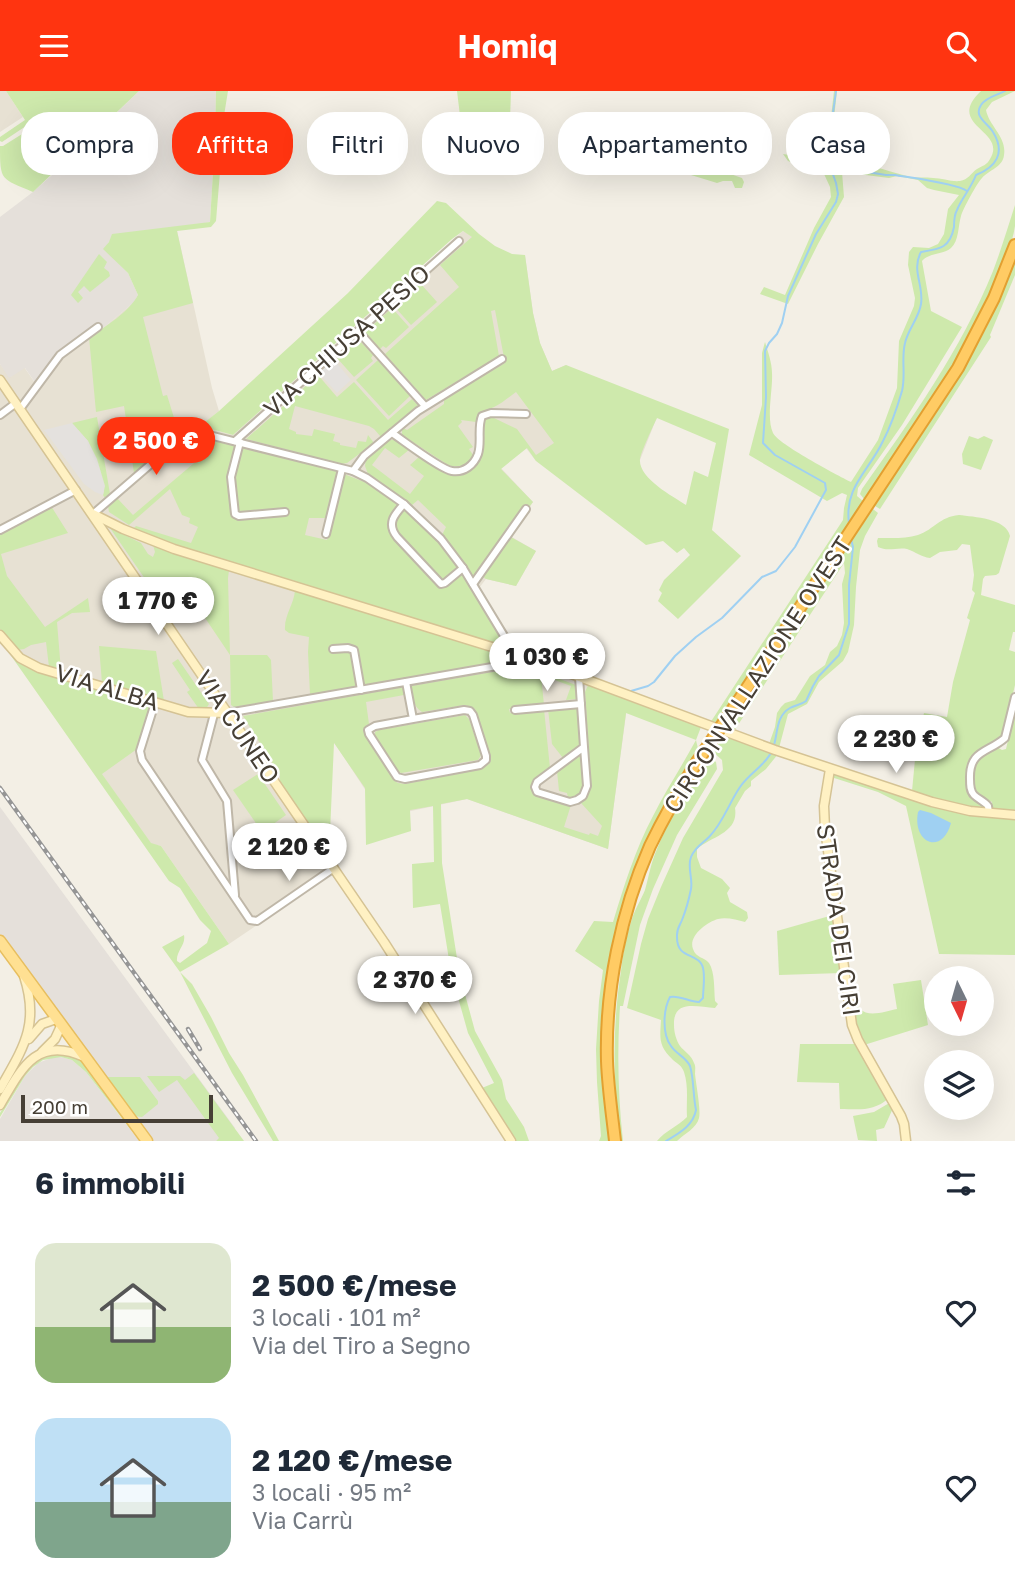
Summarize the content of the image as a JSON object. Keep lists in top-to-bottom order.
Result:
{
  "streets": {
    "highway": ["CIRCONVALLAZIONE OVEST"],
    "street": [
      "VIA CHIUSA PESIO",
      "VIA ALBA",
      "VIA CUNEO",
      "STRADA DEI CIRI"
    ]
  },
  "crossings": [
    ["VIA ALBA", "VIA CUNEO"]
  ],
  "scale_bar": "200 m",
  "north": "bottom",
  "page": {
    "header": "Homiq",
    "chip": [
      "Compra",
      "Affitta",
      "Filtri",
      "Nuovo",
      "Appartamento",
      "Casa"
    ],
    "price": [
      "2 500 €",
      "1 770 €",
      "1 030 €",
      "2 230 €",
      "2 120 €",
      "2 370 €"
    ],
    "scale": "200 m",
    "heading": "6 immobili",
    "list": [
      {
        "name": "2 500 €/mese",
        "note": "3 locali · 101 m² · Via del Tiro a Segno"
      },
      {
        "name": "2 120 €/mese",
        "note": "3 locali · 95 m² · Via Carrù"
      }
    ]
  }
}
